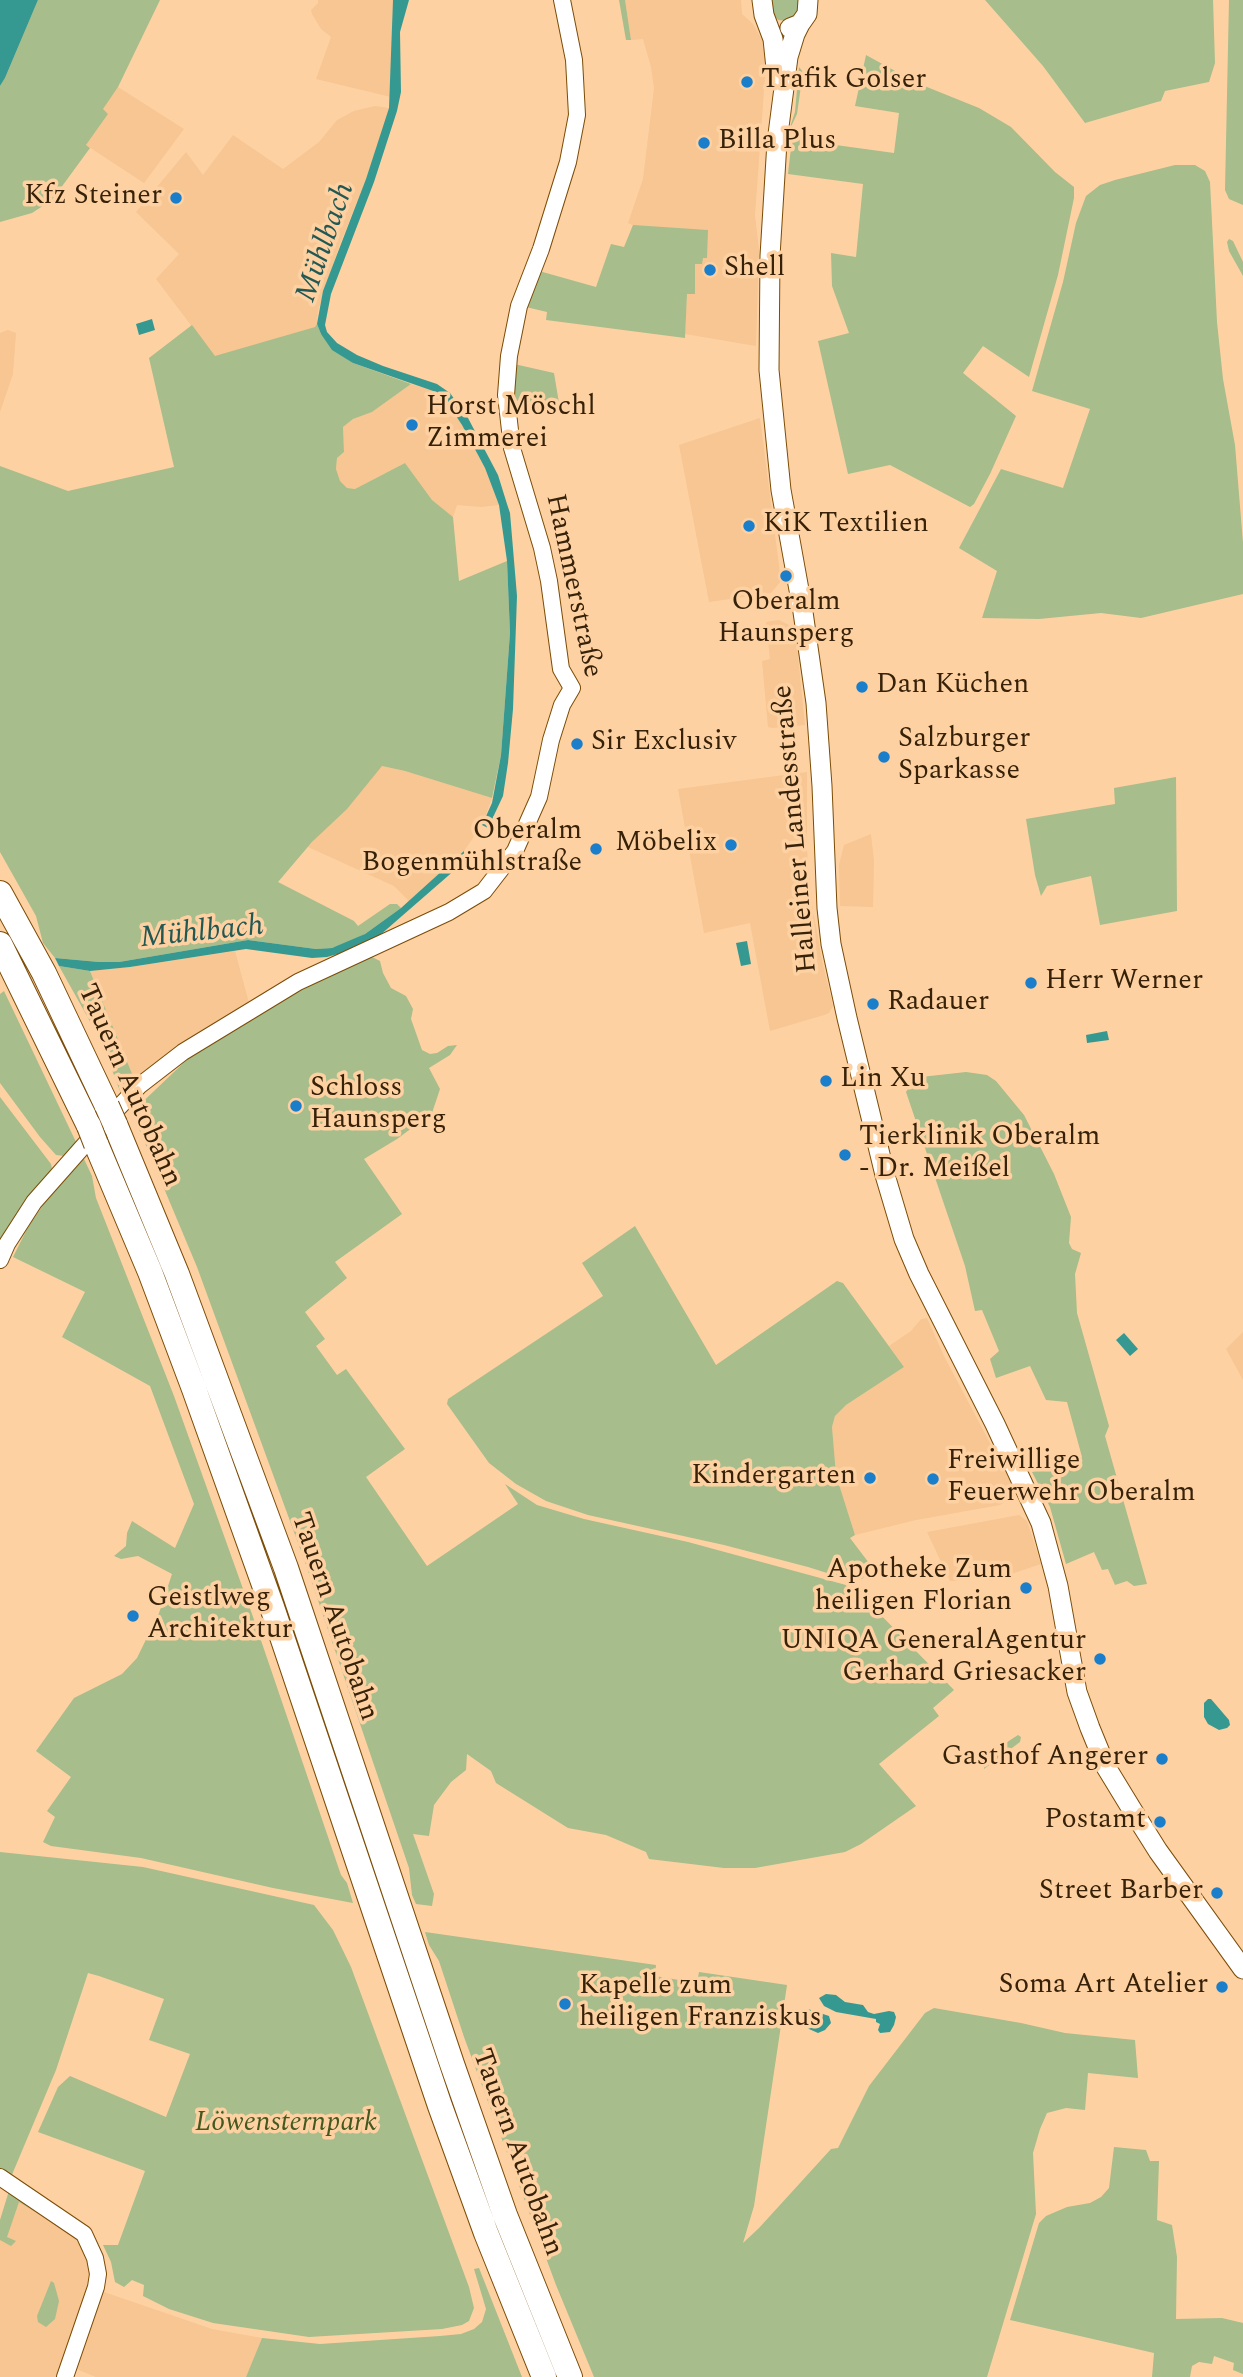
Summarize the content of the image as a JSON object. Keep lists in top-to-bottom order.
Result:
{
  "streets": {
    "highway": ["Tauern Autobahn"],
    "main road": ["Halleiner Landesstraße"],
    "street": ["Hammerstraße"]
  },
  "water": ["Mühlbach"],
  "parks": ["Löwensternpark"],
  "places": [
    "Trafik Golser",
    "Billa Plus",
    "Kfz Steiner",
    "Shell",
    "Horst Möschl Zimmerei",
    "KiK Textilien",
    "Oberalm Haunsperg",
    "Dan Küchen",
    "Sir Exclusiv",
    "Salzburger Sparkasse",
    "Möbelix",
    "Oberalm Bogenmühlstraße",
    "Herr Werner",
    "Radauer",
    "Lin Xu",
    "Schloss Haunsperg",
    "Tierklinik Oberalm - Dr. Meißel",
    "Kindergarten",
    "Freiwillige Feuerwehr Oberalm",
    "Apotheke Zum heiligen Florian",
    "Geistlweg Architektur",
    "UNIQA GeneralAgentur Gerhard Griesacker",
    "Gasthof Angerer",
    "Postamt",
    "Street Barber",
    "Soma Art Atelier",
    "Kapelle zum heiligen Franziskus"
  ]
}
